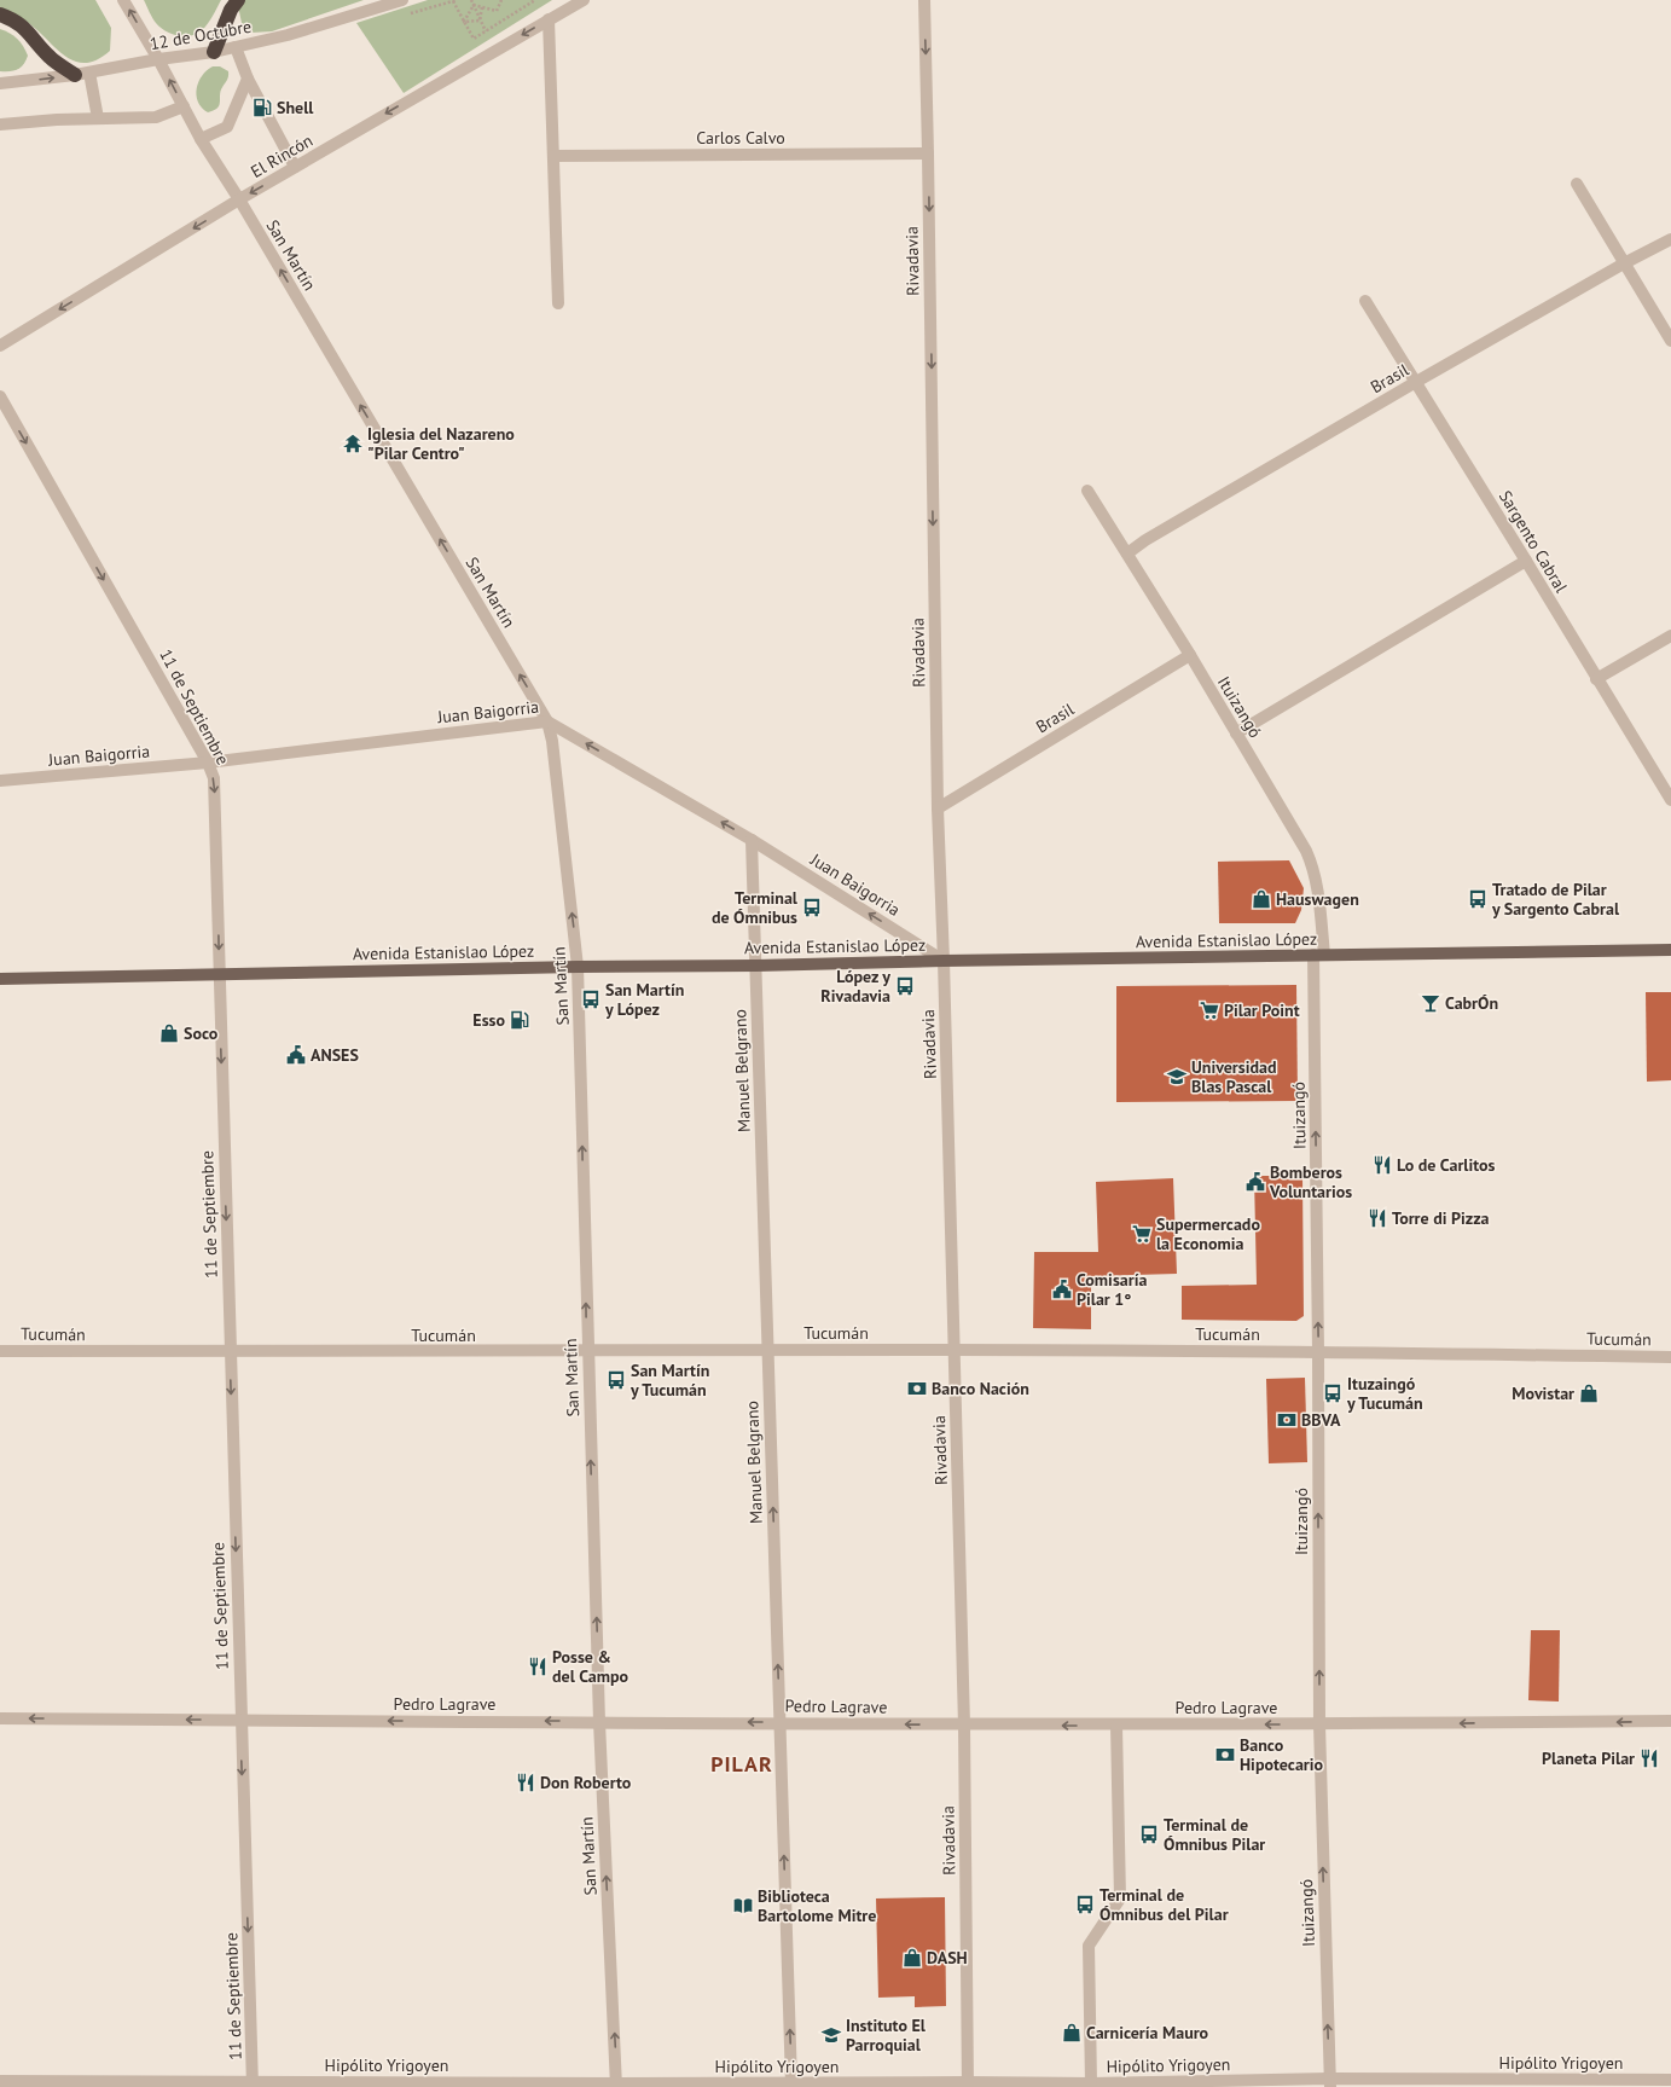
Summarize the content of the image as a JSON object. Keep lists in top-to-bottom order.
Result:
{
  "streets": {
    "main road": ["Avenida Estanislao López"],
    "street": [
      "12 de Octubre",
      "Carlos Calvo",
      "El Rincón",
      "San Martín",
      "Rivadavia",
      "Brasil",
      "Sargento Cabral",
      "11 de Septiembre",
      "Ituizangó",
      "Juan Baigorria",
      "Manuel Belgrano",
      "Tucumán",
      "Pedro Lagrave",
      "Hipólito Yrigoyen"
    ]
  },
  "crossings": [
    ["12 de Octubre", "San Martín"],
    ["Carlos Calvo", "Rivadavia"],
    ["El Rincón", "San Martín"],
    ["San Martín", "Juan Baigorria"],
    ["San Martín", "Avenida Estanislao López"],
    ["San Martín", "Tucumán"],
    ["San Martín", "Pedro Lagrave"],
    ["San Martín", "Hipólito Yrigoyen"],
    ["Rivadavia", "Brasil"],
    ["Rivadavia", "Juan Baigorria"],
    ["Rivadavia", "Avenida Estanislao López"],
    ["Rivadavia", "Tucumán"],
    ["Rivadavia", "Pedro Lagrave"],
    ["Rivadavia", "Hipólito Yrigoyen"],
    ["Brasil", "Sargento Cabral"],
    ["Brasil", "Ituizangó"],
    ["11 de Septiembre", "Juan Baigorria"],
    ["11 de Septiembre", "Avenida Estanislao López"],
    ["11 de Septiembre", "Tucumán"],
    ["11 de Septiembre", "Pedro Lagrave"],
    ["11 de Septiembre", "Hipólito Yrigoyen"],
    ["Ituizangó", "Avenida Estanislao López"],
    ["Ituizangó", "Tucumán"],
    ["Ituizangó", "Pedro Lagrave"],
    ["Ituizangó", "Hipólito Yrigoyen"],
    ["Juan Baigorria", "Avenida Estanislao López"],
    ["Juan Baigorria", "Manuel Belgrano"],
    ["Avenida Estanislao López", "Manuel Belgrano"],
    ["Manuel Belgrano", "Tucumán"],
    ["Manuel Belgrano", "Pedro Lagrave"],
    ["Manuel Belgrano", "Hipólito Yrigoyen"]
  ],
  "one_way": [
    "El Rincón",
    "San Martín",
    "Rivadavia",
    "11 de Septiembre",
    "Ituizangó",
    "Juan Baigorria",
    "Manuel Belgrano",
    "Pedro Lagrave"
  ],
  "districts": ["PILAR"],
  "places": {
    "fuel station": ["Shell", "Esso"],
    "temple": ["Iglesia del Nazareno \"Pilar Centro\""],
    "shop": [
      "Hauswagen",
      "Soco",
      "Movistar",
      "DASH",
      "Carnicería Mauro"
    ],
    "bus stop": [
      "Tratado de Pilar y Sargento Cabral",
      "Terminal de Ómnibus",
      "López y Rivadavia",
      "San Martín y López",
      "San Martín y Tucumán",
      "Ituzaingó y Tucumán",
      "Terminal de Ómnibus Pilar",
      "Terminal de Ómnibus del Pilar"
    ],
    "bar": ["CabrÓn"],
    "supermarket": ["Pilar Point", "Supermercado la Economia"],
    "public building": ["ANSES", "Bomberos Voluntarios", "Comisaría Pilar 1°"],
    "school or university": ["Universidad Blas Pascal", "Instituto El Parroquial"],
    "restaurant": [
      "Lo de Carlitos",
      "Torre di Pizza",
      "Posse & del Campo",
      "Planeta Pilar",
      "Don Roberto"
    ],
    "bank": ["Banco Nación", "BBVA", "Banco Hipotecario"],
    "library": ["Biblioteca Bartolome Mitre"]
  }
}
